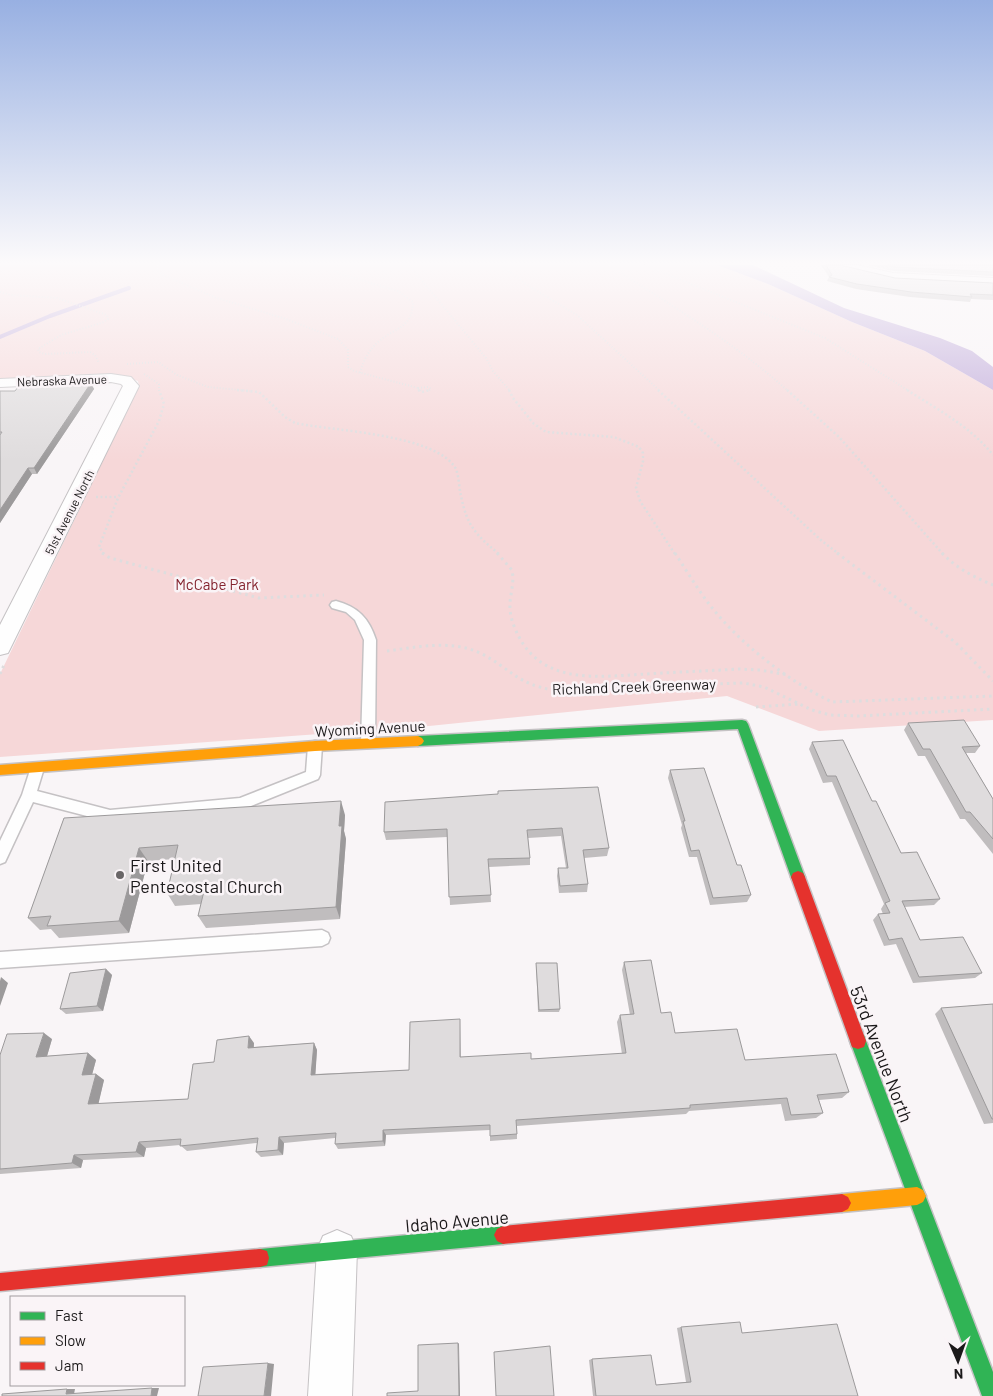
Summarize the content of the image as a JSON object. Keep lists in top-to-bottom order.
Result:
{
  "streets": {
    "street": [
      "Nebraska Avenue",
      "51st Avenue North",
      "Wyoming Avenue",
      "53rd Avenue North",
      "Idaho Avenue"
    ],
    "path": ["Richland Creek Greenway"]
  },
  "crossings": [
    ["Nebraska Avenue", "51st Avenue North"],
    ["Wyoming Avenue", "53rd Avenue North"],
    ["53rd Avenue North", "Idaho Avenue"]
  ],
  "parks": ["McCabe Park"],
  "places": ["First United Pentecostal Church"],
  "legend": ["Fast", "Slow", "Jam"],
  "north": "bottom"
}
